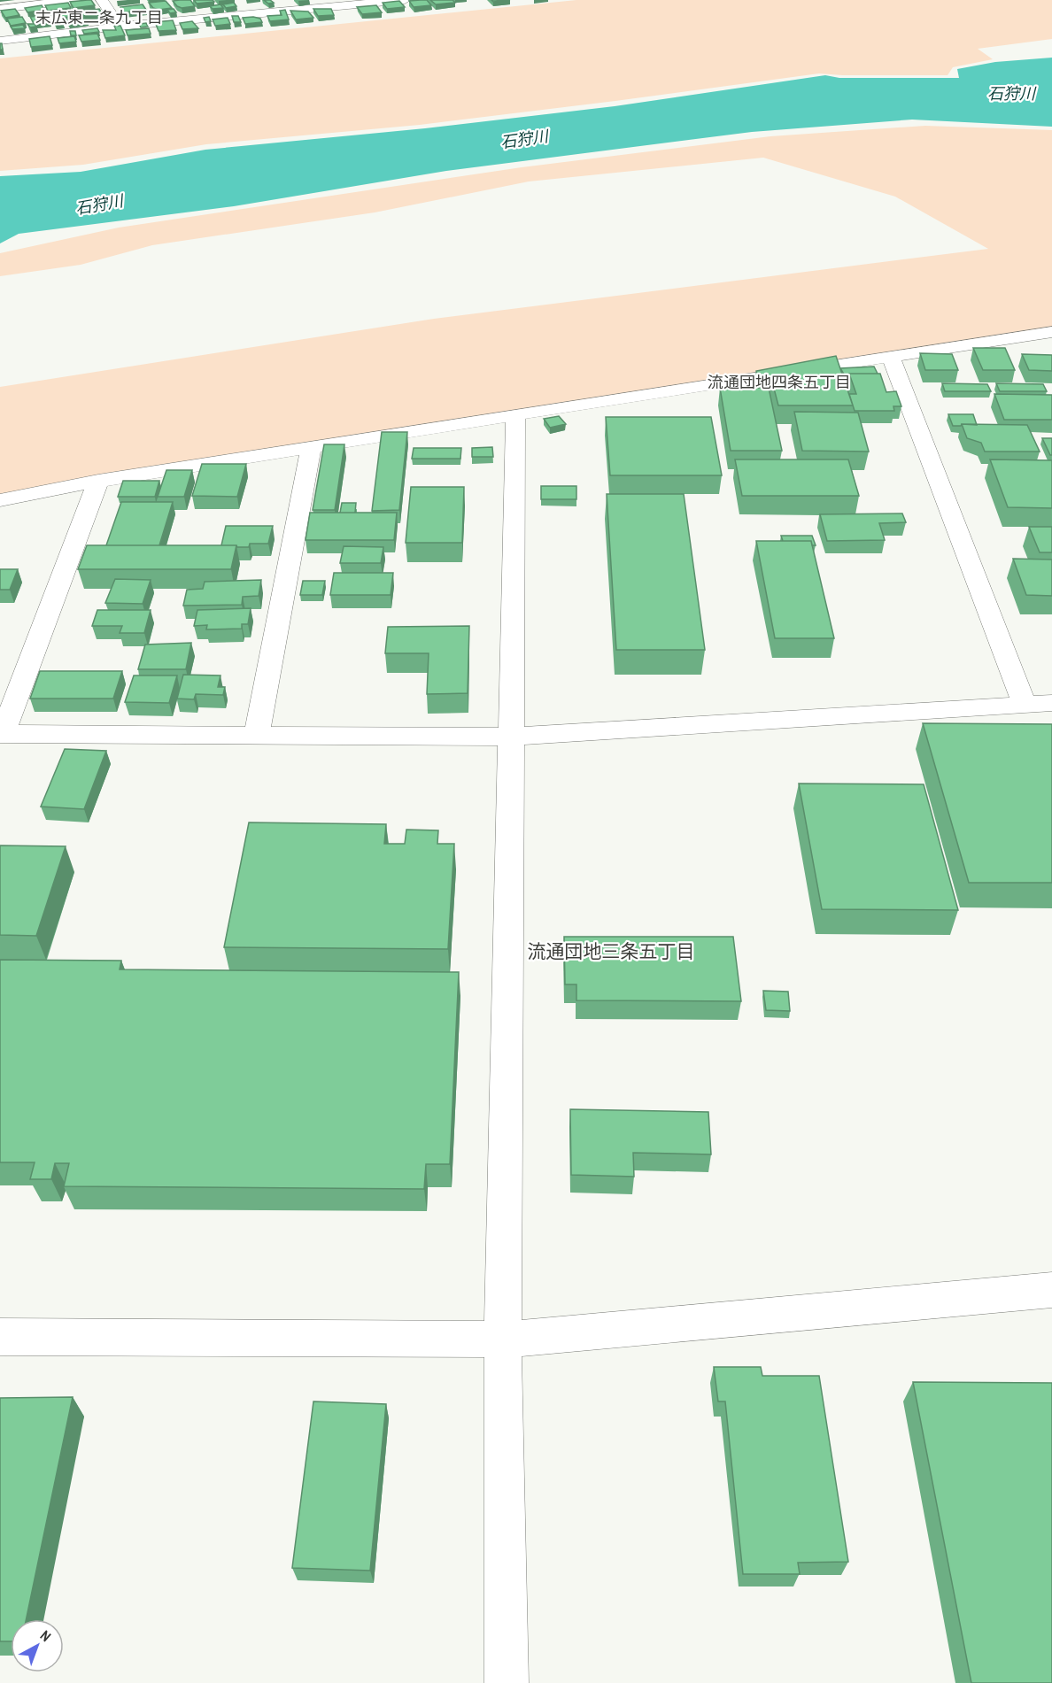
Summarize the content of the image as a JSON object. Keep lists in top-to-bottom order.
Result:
{
  "districts": ["末広東二条九丁目", "流通団地四条五丁目", "流通団地三条五丁目"],
  "water": ["石狩川"],
  "north": "top right"
}
